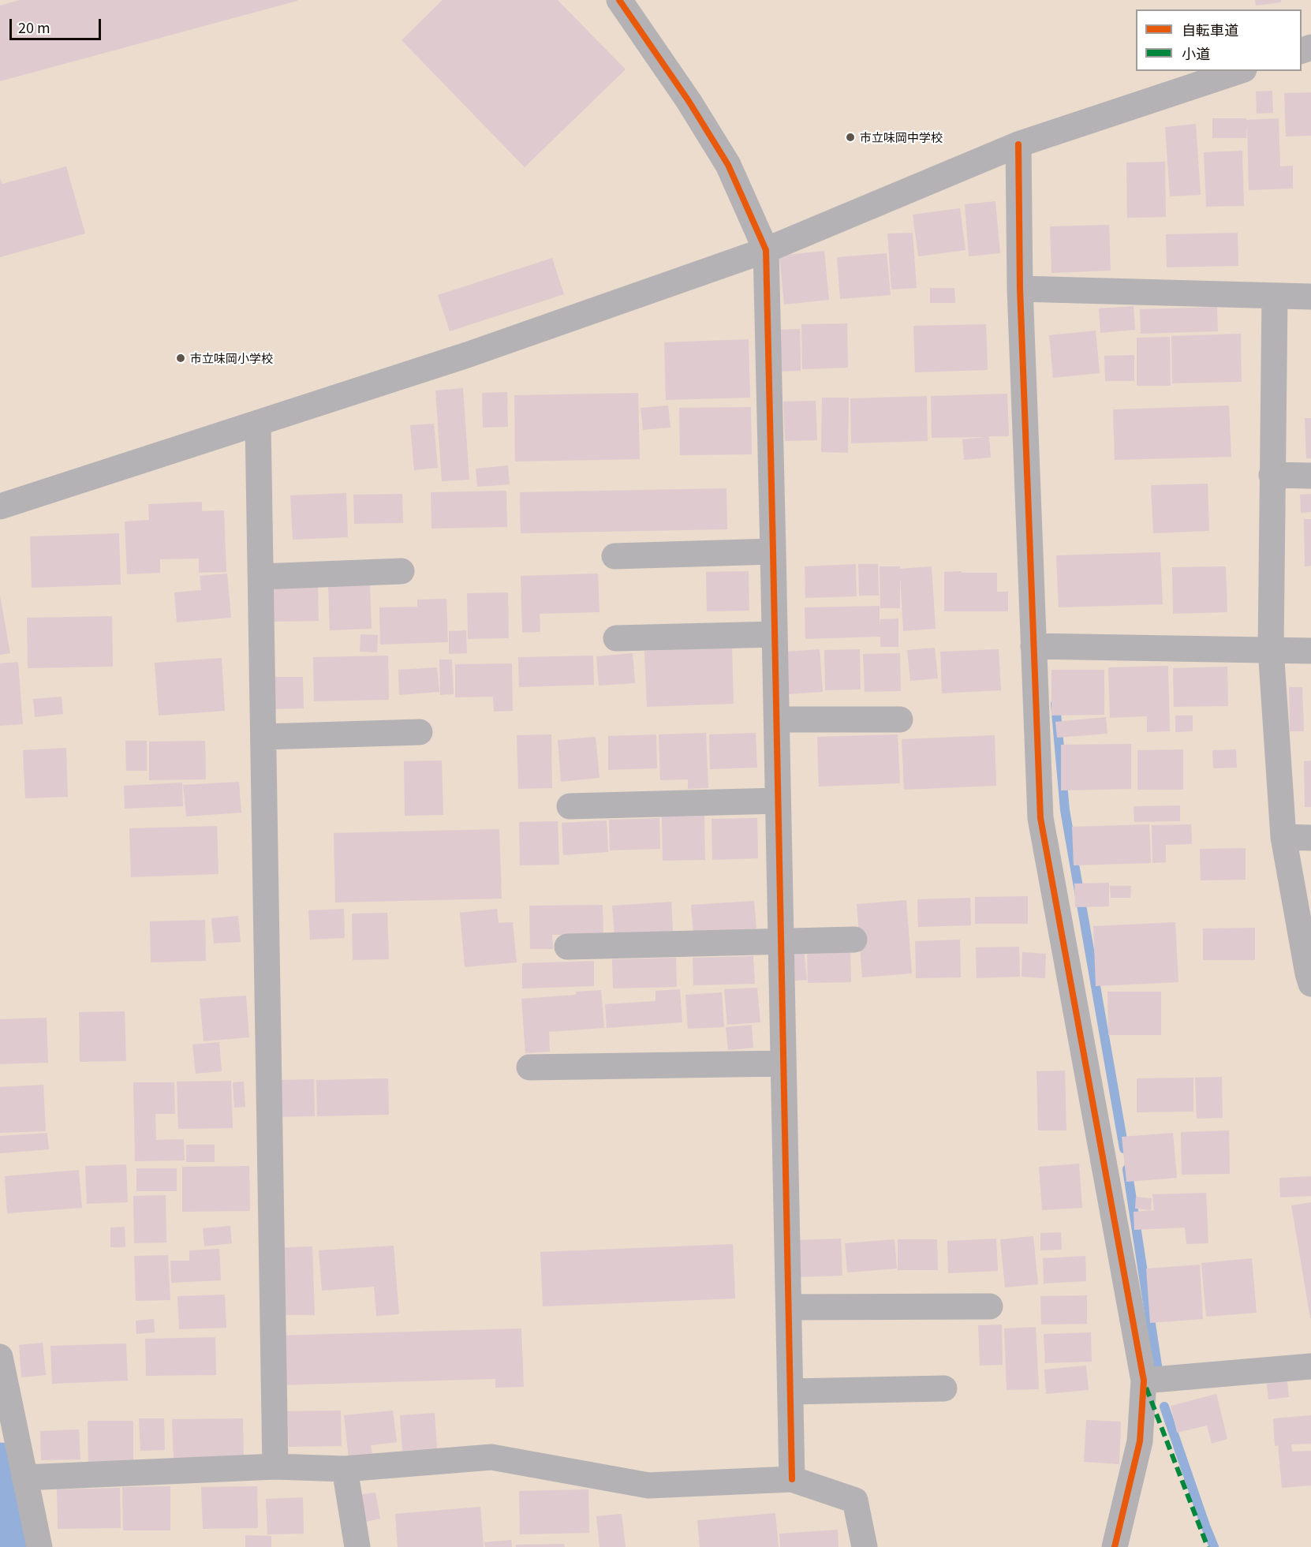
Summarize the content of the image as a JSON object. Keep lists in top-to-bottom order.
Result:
{
  "places": ["市立味岡中学校", "市立味岡小学校"],
  "legend": ["自転車道", "小道"],
  "scale_bar": "20 m"
}
